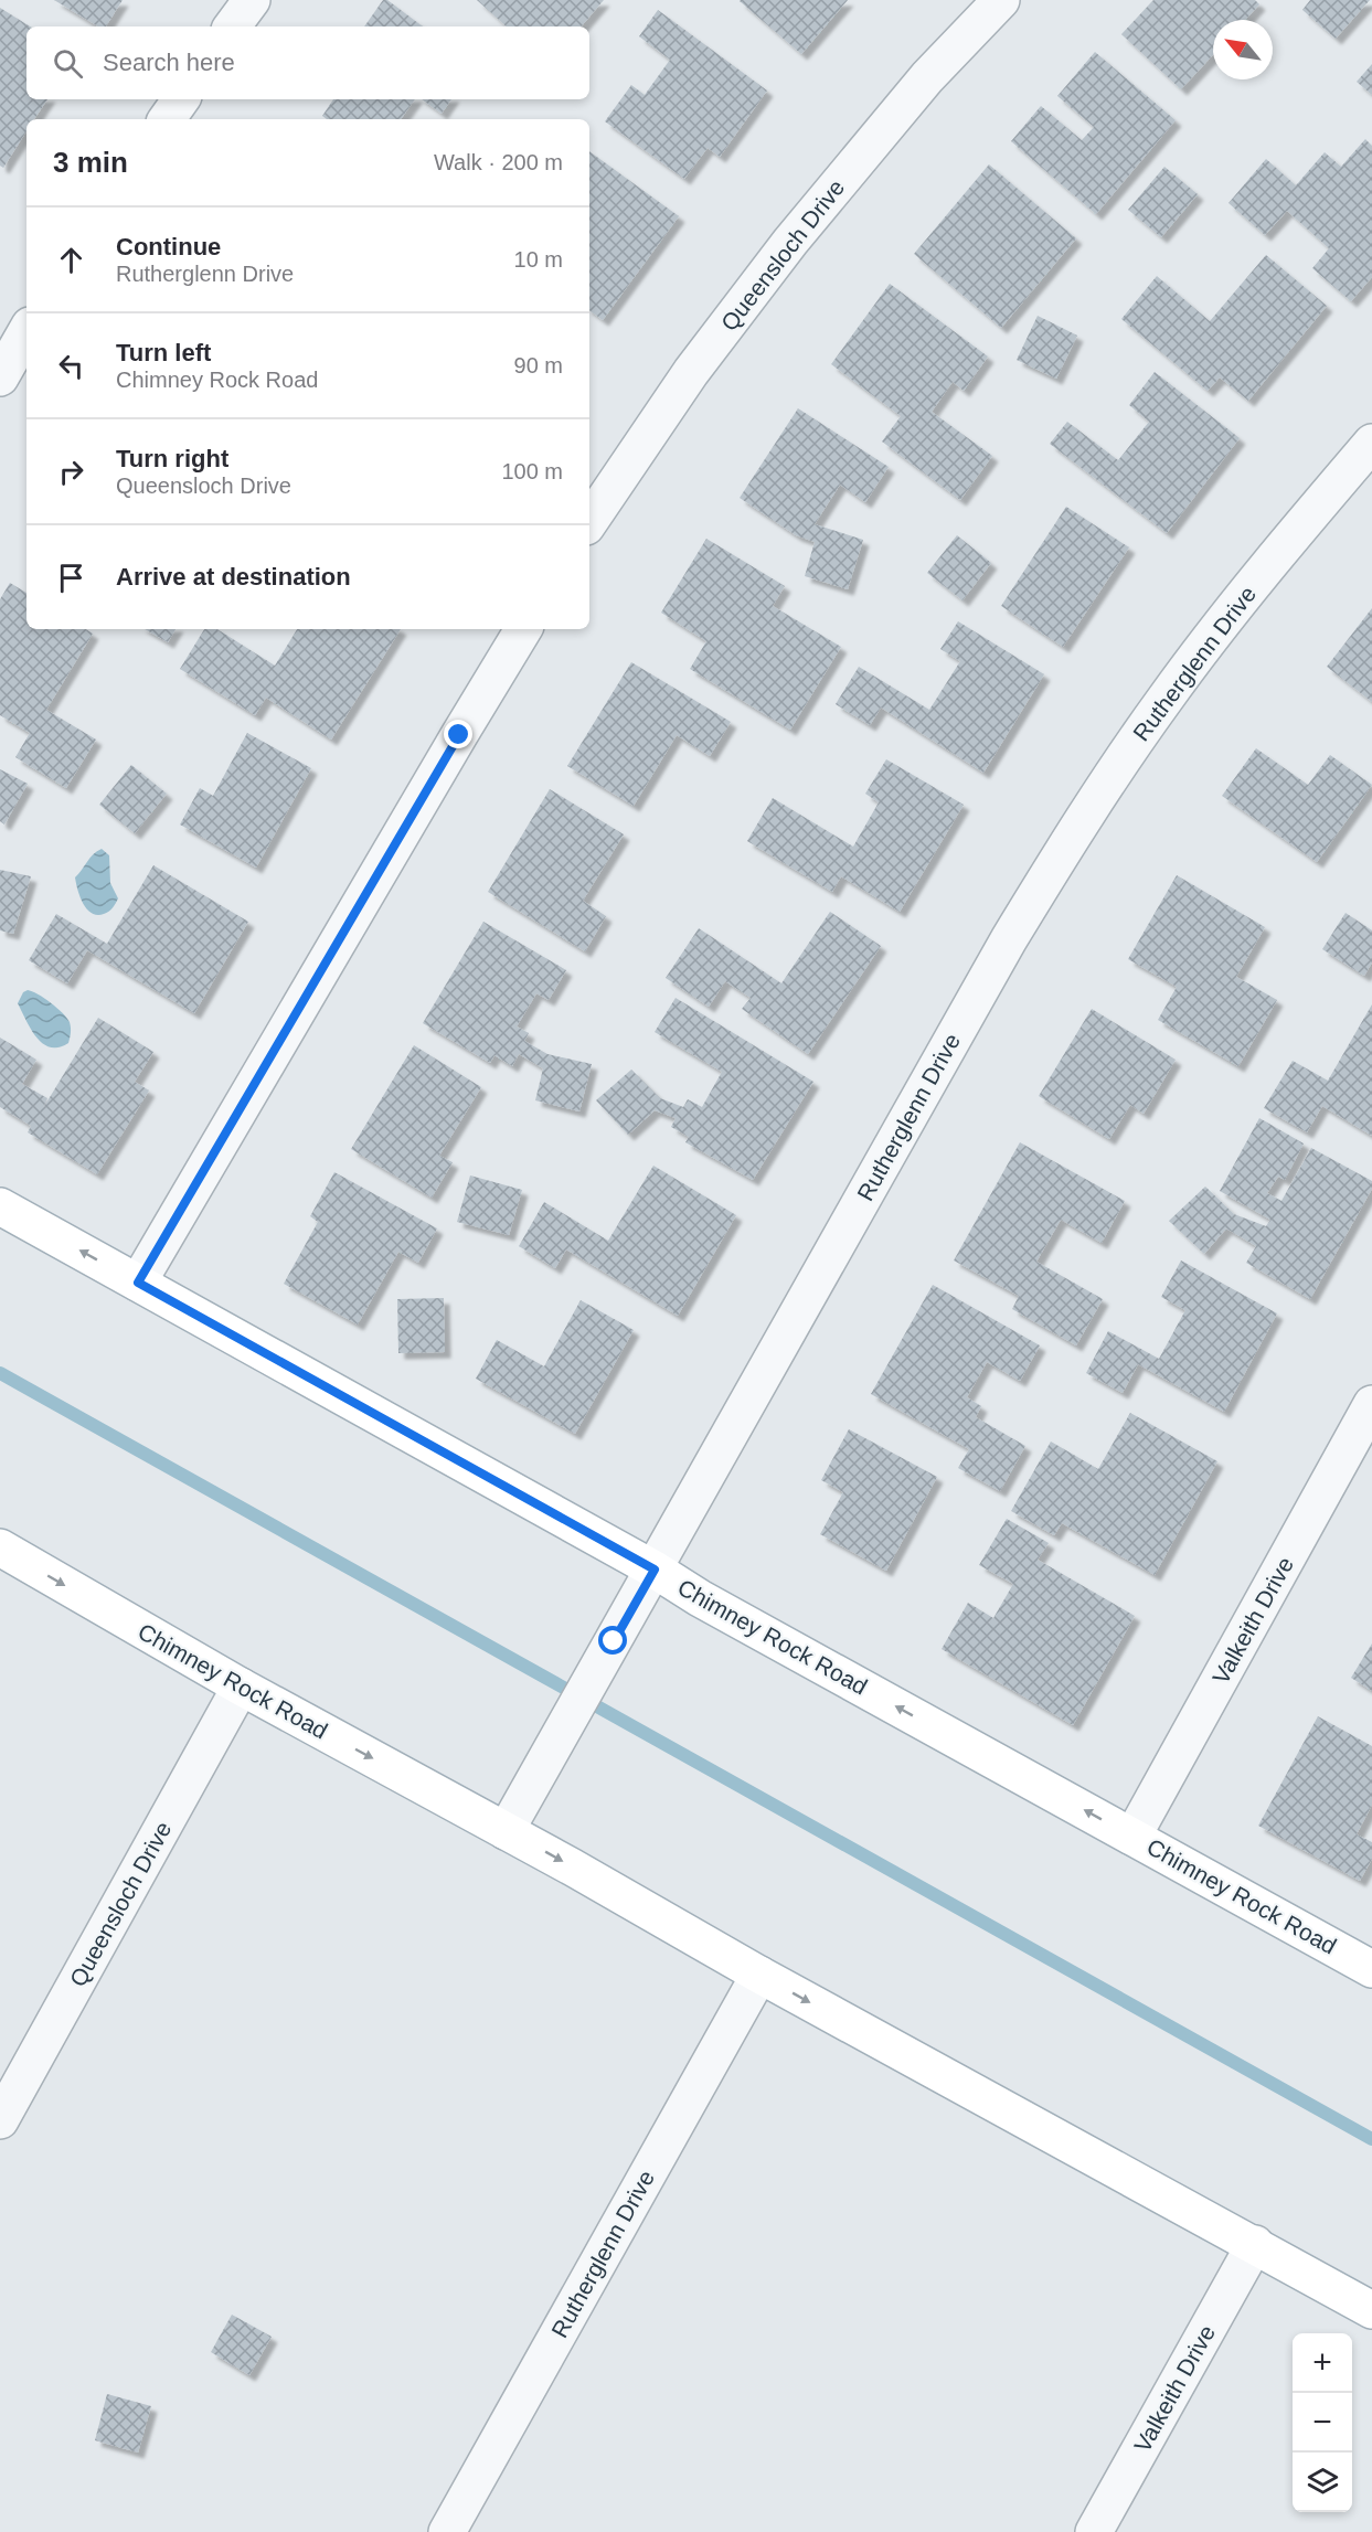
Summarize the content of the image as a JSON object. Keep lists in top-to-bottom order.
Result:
{
  "streets": {
    "main road": ["Chimney Rock Road"],
    "street": ["Queensloch Drive", "Rutherglenn Drive", "Valkeith Drive"]
  },
  "crossings": [
    ["Queensloch Drive", "Chimney Rock Road"],
    ["Rutherglenn Drive", "Chimney Rock Road"],
    ["Valkeith Drive", "Chimney Rock Road"]
  ],
  "north": "top left",
  "page": {
    "search": "Search here",
    "heading": ["3 min", "Walk · 200 m"],
    "list": [
      ["Continue", "Rutherglenn Drive", "10 m"],
      ["Turn left", "Chimney Rock Road", "90 m"],
      ["Turn right", "Queensloch Drive", "100 m"],
      "Arrive at destination"
    ],
    "map_buttons": ["+", "−"]
  }
}
